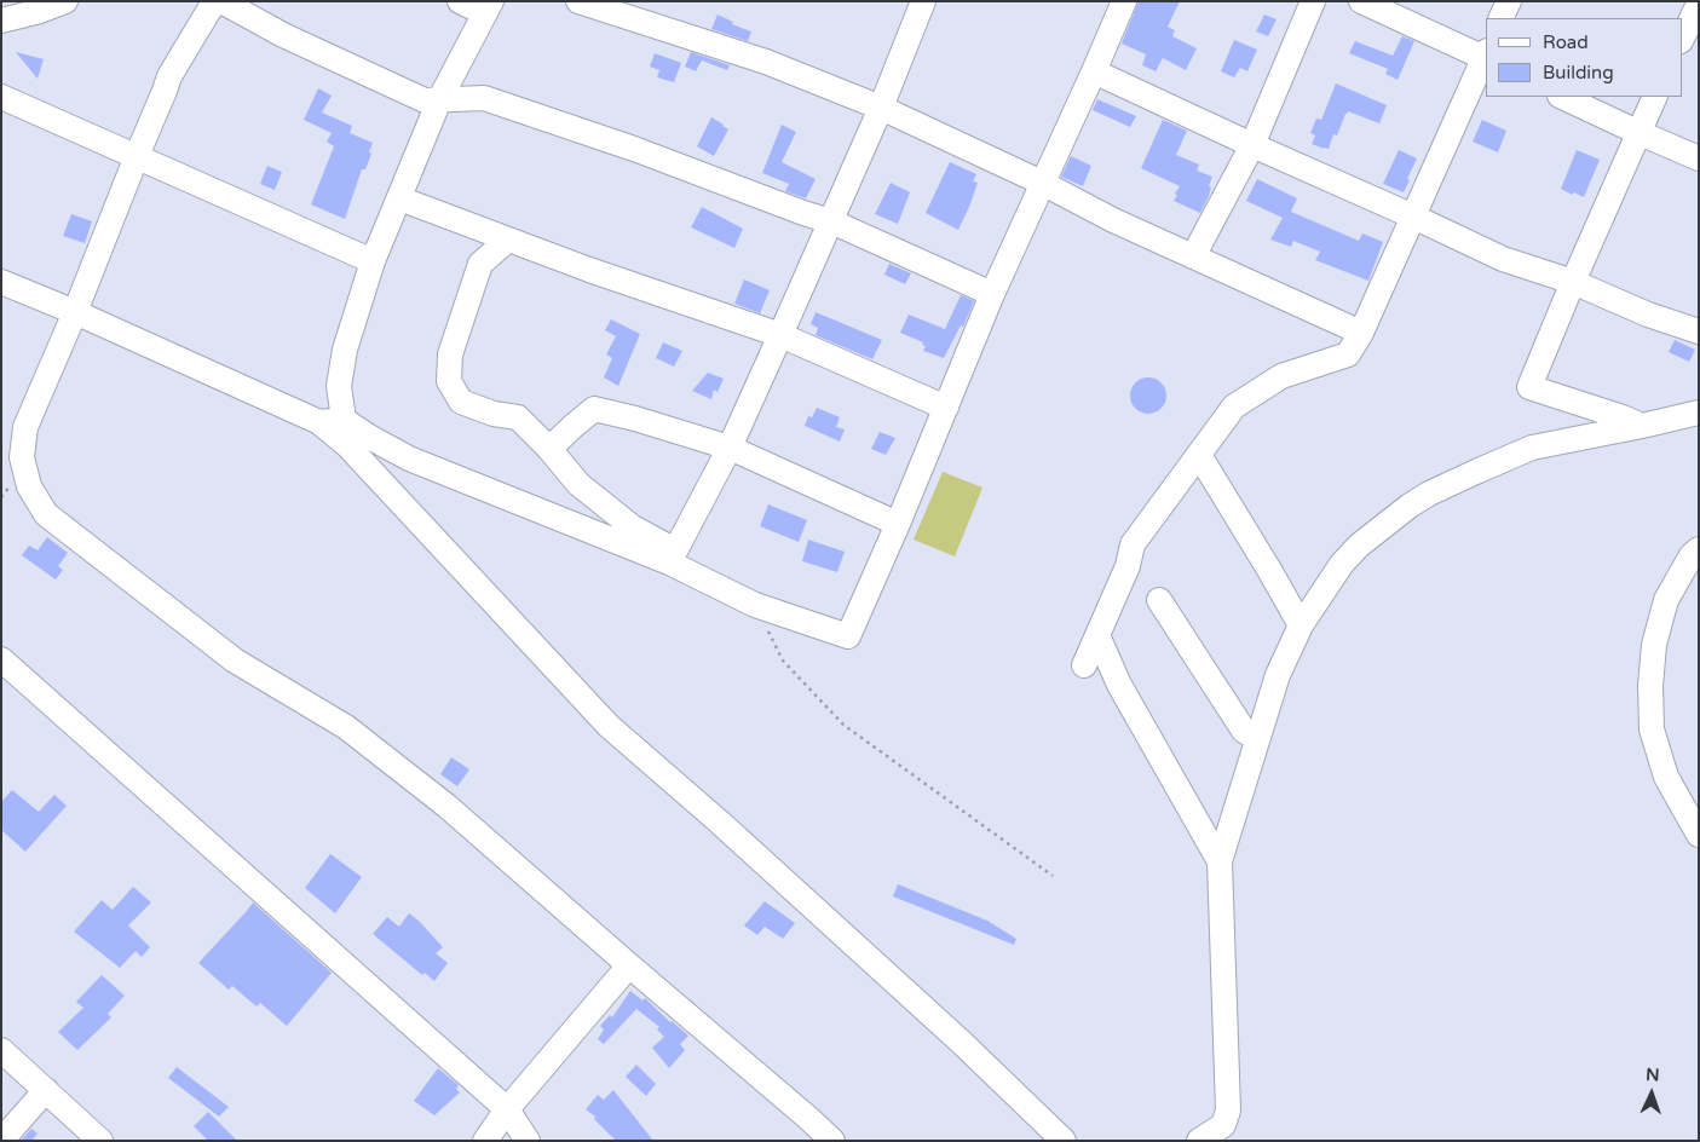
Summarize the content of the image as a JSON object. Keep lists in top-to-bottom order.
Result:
{
  "legend": ["Road", "Building"],
  "north": "top"
}
